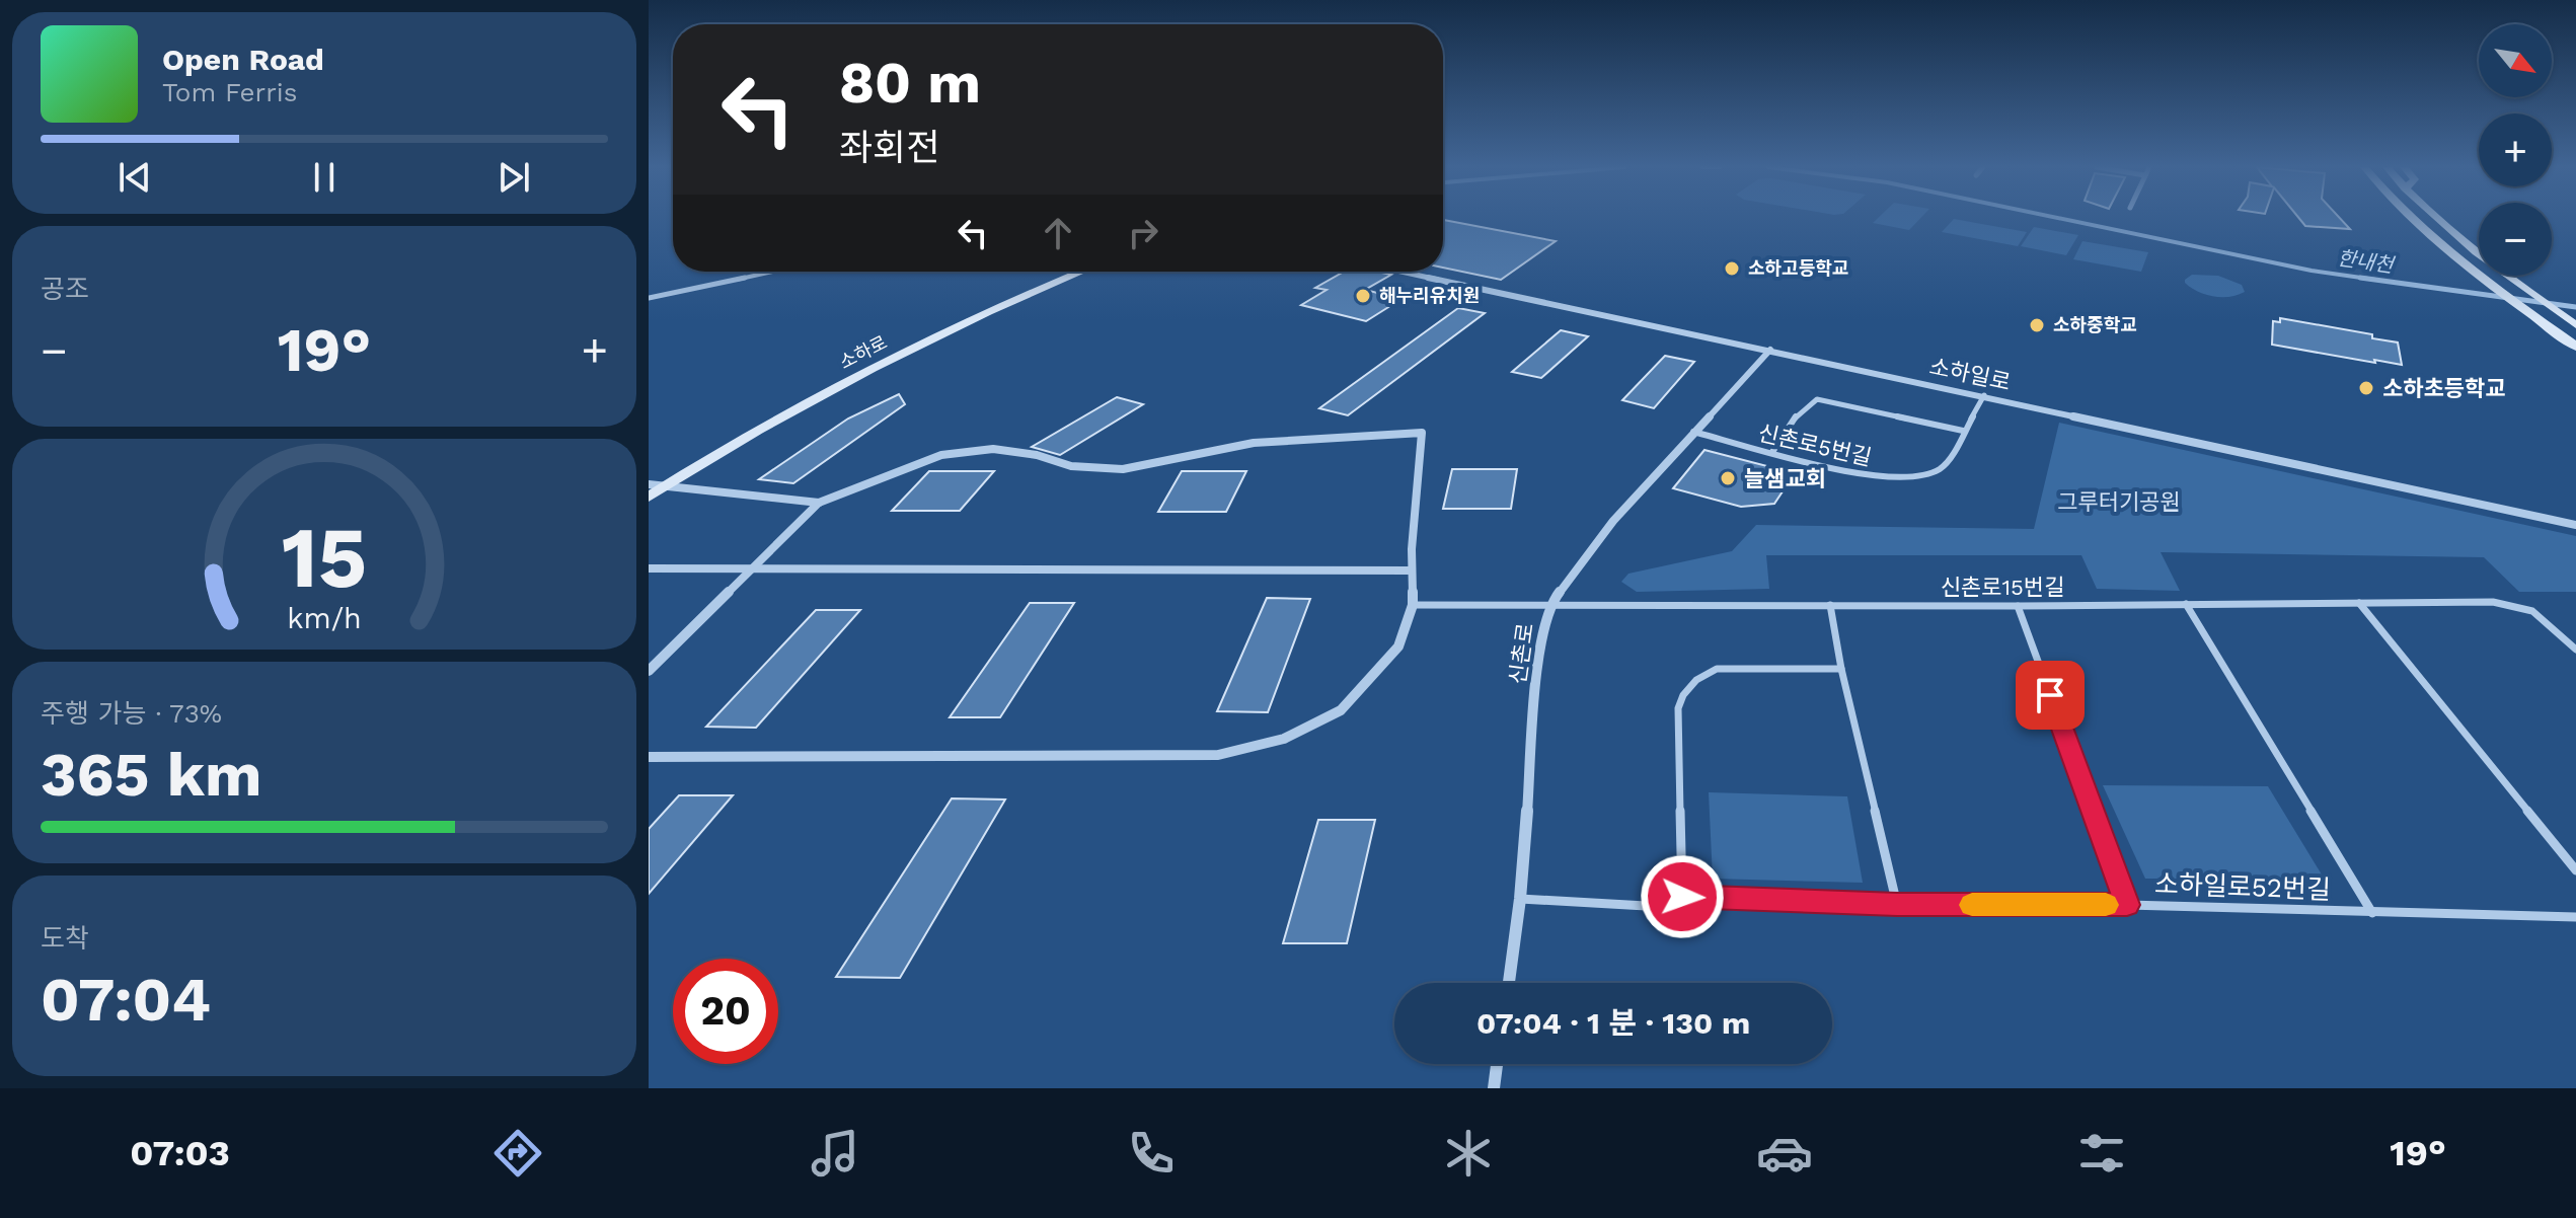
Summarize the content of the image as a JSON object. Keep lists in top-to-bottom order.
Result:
{
  "streets": {
    "main road": ["소하로"],
    "street": ["소하일로", "신촌로"],
    "lane": ["신촌로5번길", "신촌로15번길", "소하일로52번길"]
  },
  "crossings": [
    ["소하일로", "신촌로5번길"],
    ["소하일로", "신촌로"],
    ["신촌로5번길", "신촌로"],
    ["신촌로15번길", "신촌로"],
    ["신촌로", "소하일로52번길"]
  ],
  "water": ["한내천"],
  "parks": ["그루터기공원"],
  "places": [
    "소하고등학교",
    "해누리유치원",
    "소하중학교",
    "소하초등학교",
    "늘샘교회"
  ],
  "north": "bottom right",
  "page": {
    "map_buttons": ["+", "−"],
    "turn": ["80 m", "좌회전"],
    "song": ["Open Road", "Tom Ferris"],
    "tile": [
      "공조",
      ["주행 가능 · 73%", "365 km"],
      ["도착", "07:04"]
    ],
    "heat": ["−", "19°", "+"],
    "limit": "20",
    "trip": "07:04 · 1 분 · 130 m",
    "tabs": ["07:03", "19°"],
    "gauge": ["15", "km/h"]
  }
}
